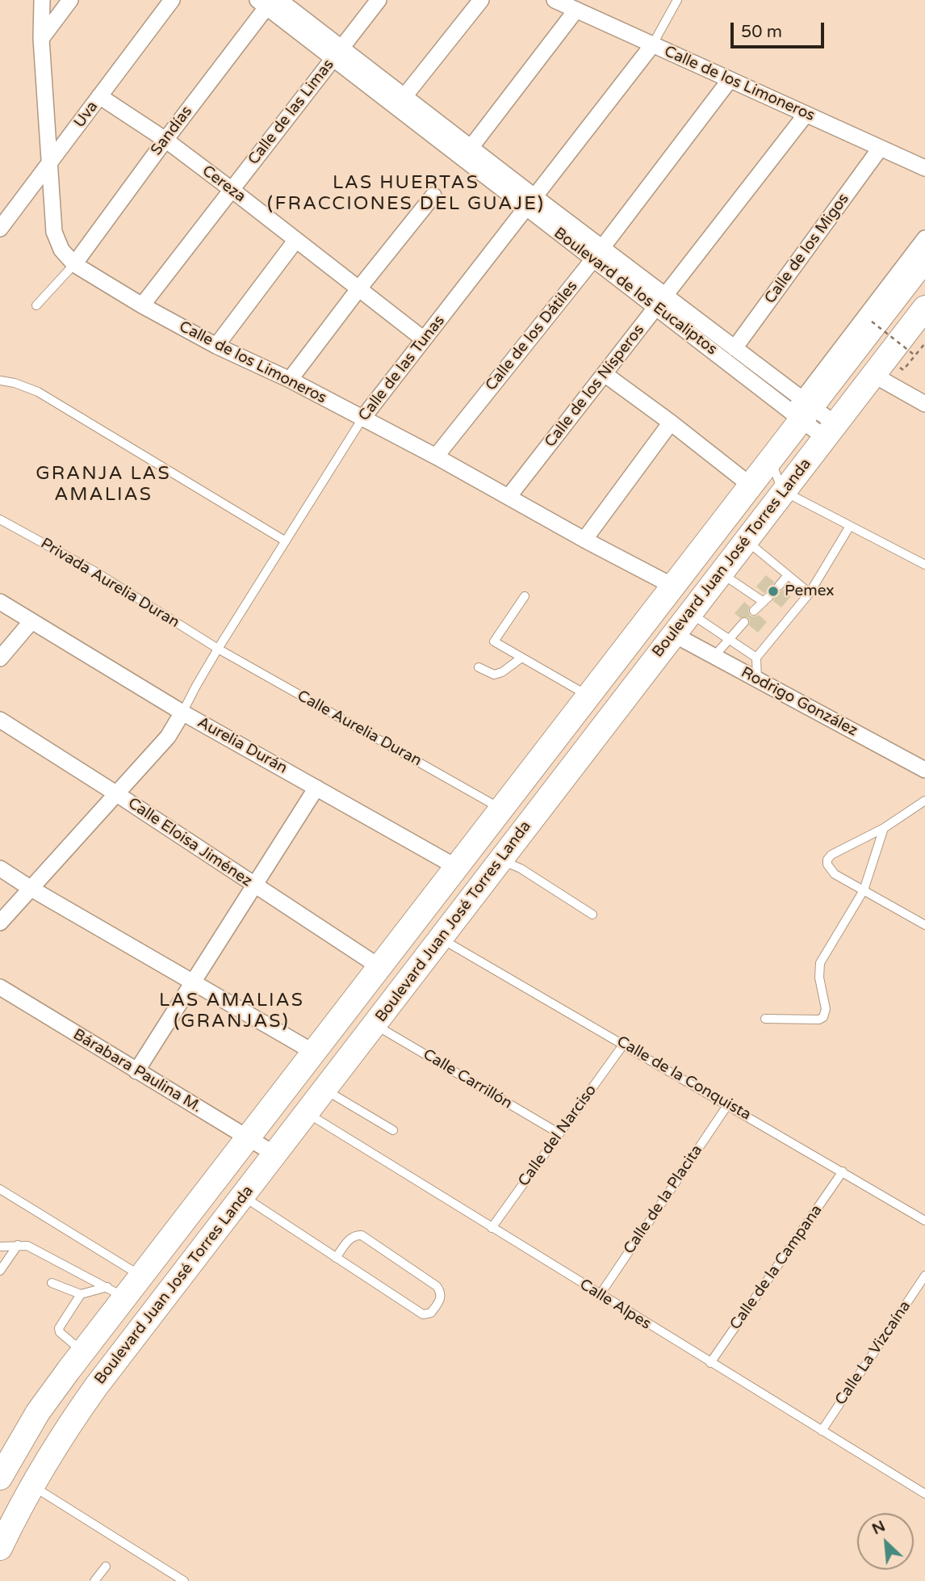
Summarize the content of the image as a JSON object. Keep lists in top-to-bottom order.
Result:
{
  "streets": {
    "main road": ["Boulevard Juan José Torres Landa"],
    "street": [
      "Calle de los Limoneros",
      "Calle de las Limas",
      "Uva",
      "Sandías",
      "Cereza",
      "Calle de los Migos",
      "Boulevard de los Eucaliptos",
      "Calle de los Dátiles",
      "Calle de las Tunas",
      "Calle de los Nísperos",
      "Rodrigo González",
      "Aurelia Durán",
      "Calle Eloisa Jiménez",
      "Bárabara Paulina M."
    ],
    "lane": [
      "Privada Aurelia Duran",
      "Calle Aurelia Duran",
      "Calle de la Conquista",
      "Calle Carrillón",
      "Calle del Narciso",
      "Calle de la Placita",
      "Calle de la Campana",
      "Calle Alpes",
      "Calle La Vizcaína"
    ]
  },
  "crossings": [
    ["Calle de los Limoneros", "Calle de las Limas"],
    ["Calle de los Limoneros", "Uva"],
    ["Calle de los Limoneros", "Sandías"],
    ["Calle de los Limoneros", "Calle de los Migos"],
    ["Calle de los Limoneros", "Calle de los Dátiles"],
    ["Calle de los Limoneros", "Calle de las Tunas"],
    ["Calle de los Limoneros", "Calle de los Nísperos"],
    ["Calle de los Limoneros", "Boulevard Juan José Torres Landa"],
    ["Calle de las Limas", "Cereza"],
    ["Calle de las Limas", "Boulevard de los Eucaliptos"],
    ["Uva", "Cereza"],
    ["Sandías", "Cereza"],
    ["Sandías", "Boulevard de los Eucaliptos"],
    ["Cereza", "Calle de las Tunas"],
    ["Calle de los Migos", "Boulevard de los Eucaliptos"],
    ["Boulevard de los Eucaliptos", "Calle de los Dátiles"],
    ["Boulevard de los Eucaliptos", "Calle de las Tunas"],
    ["Boulevard de los Eucaliptos", "Calle de los Nísperos"],
    ["Boulevard de los Eucaliptos", "Boulevard Juan José Torres Landa"],
    ["Calle de las Tunas", "Privada Aurelia Duran"],
    ["Calle de las Tunas", "Calle Aurelia Duran"],
    ["Calle de las Tunas", "Aurelia Durán"],
    ["Boulevard Juan José Torres Landa", "Rodrigo González"],
    ["Boulevard Juan José Torres Landa", "Calle Aurelia Duran"],
    ["Boulevard Juan José Torres Landa", "Aurelia Durán"],
    ["Boulevard Juan José Torres Landa", "Calle Eloisa Jiménez"],
    ["Boulevard Juan José Torres Landa", "Bárabara Paulina M."],
    ["Boulevard Juan José Torres Landa", "Calle de la Conquista"],
    ["Boulevard Juan José Torres Landa", "Calle Carrillón"],
    ["Boulevard Juan José Torres Landa", "Calle Alpes"],
    ["Privada Aurelia Duran", "Calle Aurelia Duran"],
    ["Calle de la Conquista", "Calle del Narciso"],
    ["Calle de la Conquista", "Calle de la Placita"],
    ["Calle de la Conquista", "Calle de la Campana"],
    ["Calle Carrillón", "Calle del Narciso"],
    ["Calle del Narciso", "Calle Alpes"],
    ["Calle de la Placita", "Calle Alpes"],
    ["Calle de la Campana", "Calle Alpes"],
    ["Calle Alpes", "Calle La Vizcaína"]
  ],
  "districts": ["LAS HUERTAS (FRACCIONES DEL GUAJE)", "GRANJA LAS AMALIAS", "LAS AMALIAS (GRANJAS)"],
  "places": ["Pemex"],
  "scale_bar": "50 m",
  "north": "top left"
}
